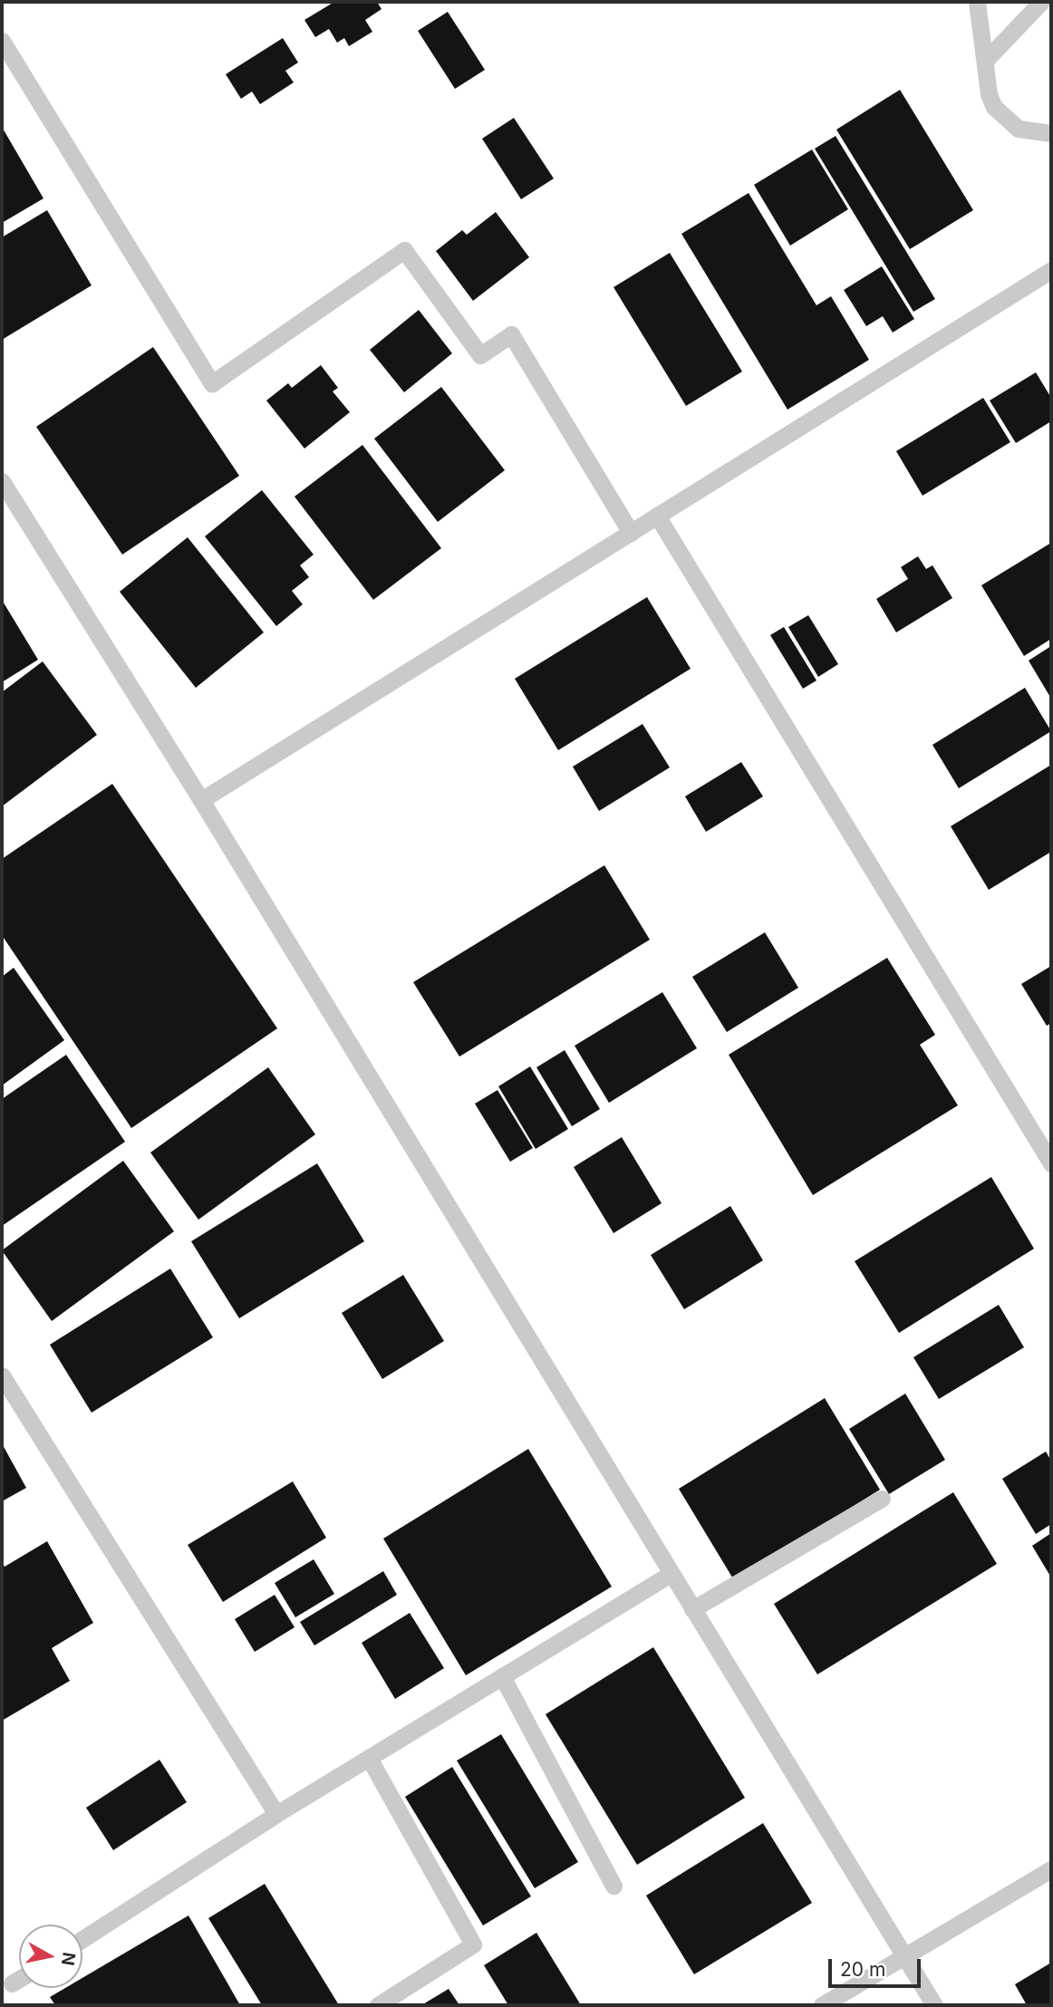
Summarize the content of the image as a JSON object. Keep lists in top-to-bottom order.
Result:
{
  "scale_bar": "20 m",
  "north": "right"
}
